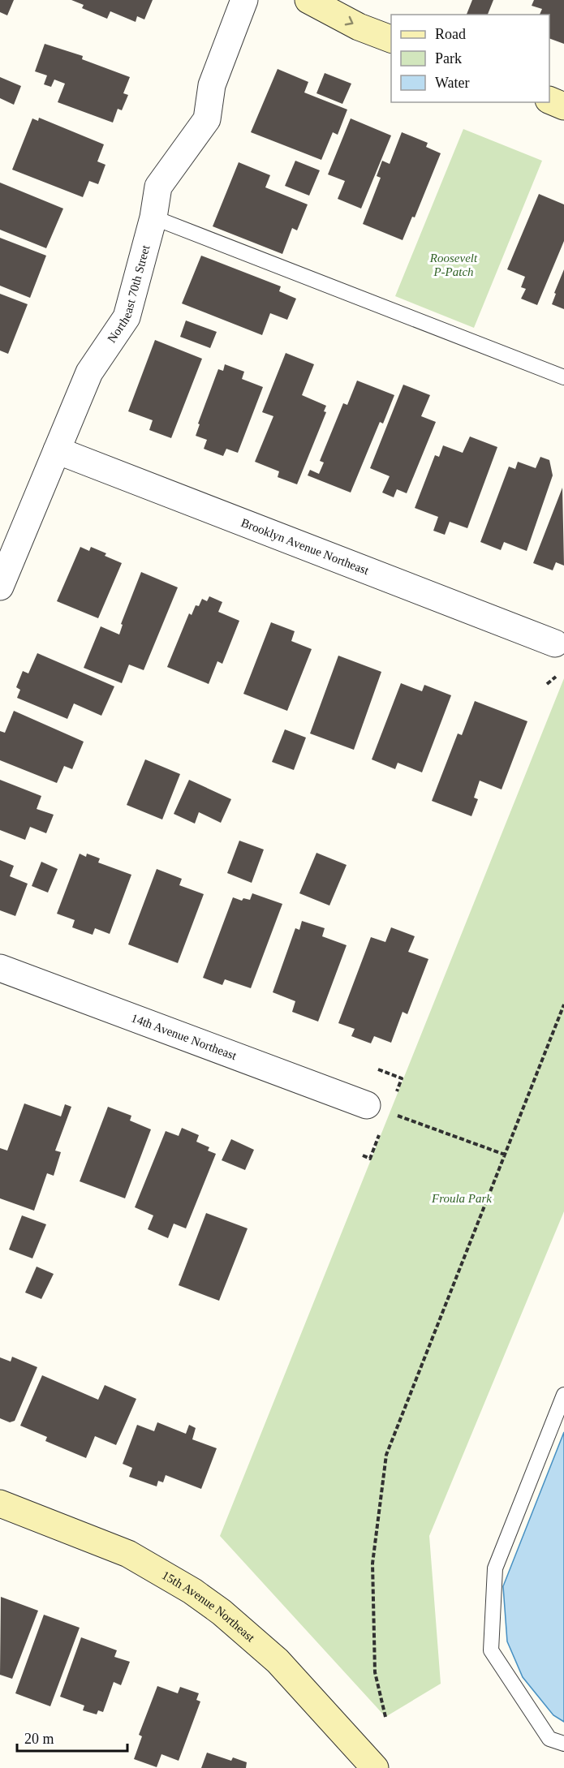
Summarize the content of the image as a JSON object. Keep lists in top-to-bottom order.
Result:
{
  "streets": {
    "main road": ["15th Avenue Northeast"],
    "street": ["Northeast 70th Street", "Brooklyn Avenue Northeast", "14th Avenue Northeast"]
  },
  "crossings": [
    ["Northeast 70th Street", "Brooklyn Avenue Northeast"]
  ],
  "parks": ["Roosevelt P-Patch", "Froula Park"],
  "legend": ["Road", "Park", "Water"],
  "scale_bar": "20 m"
}
